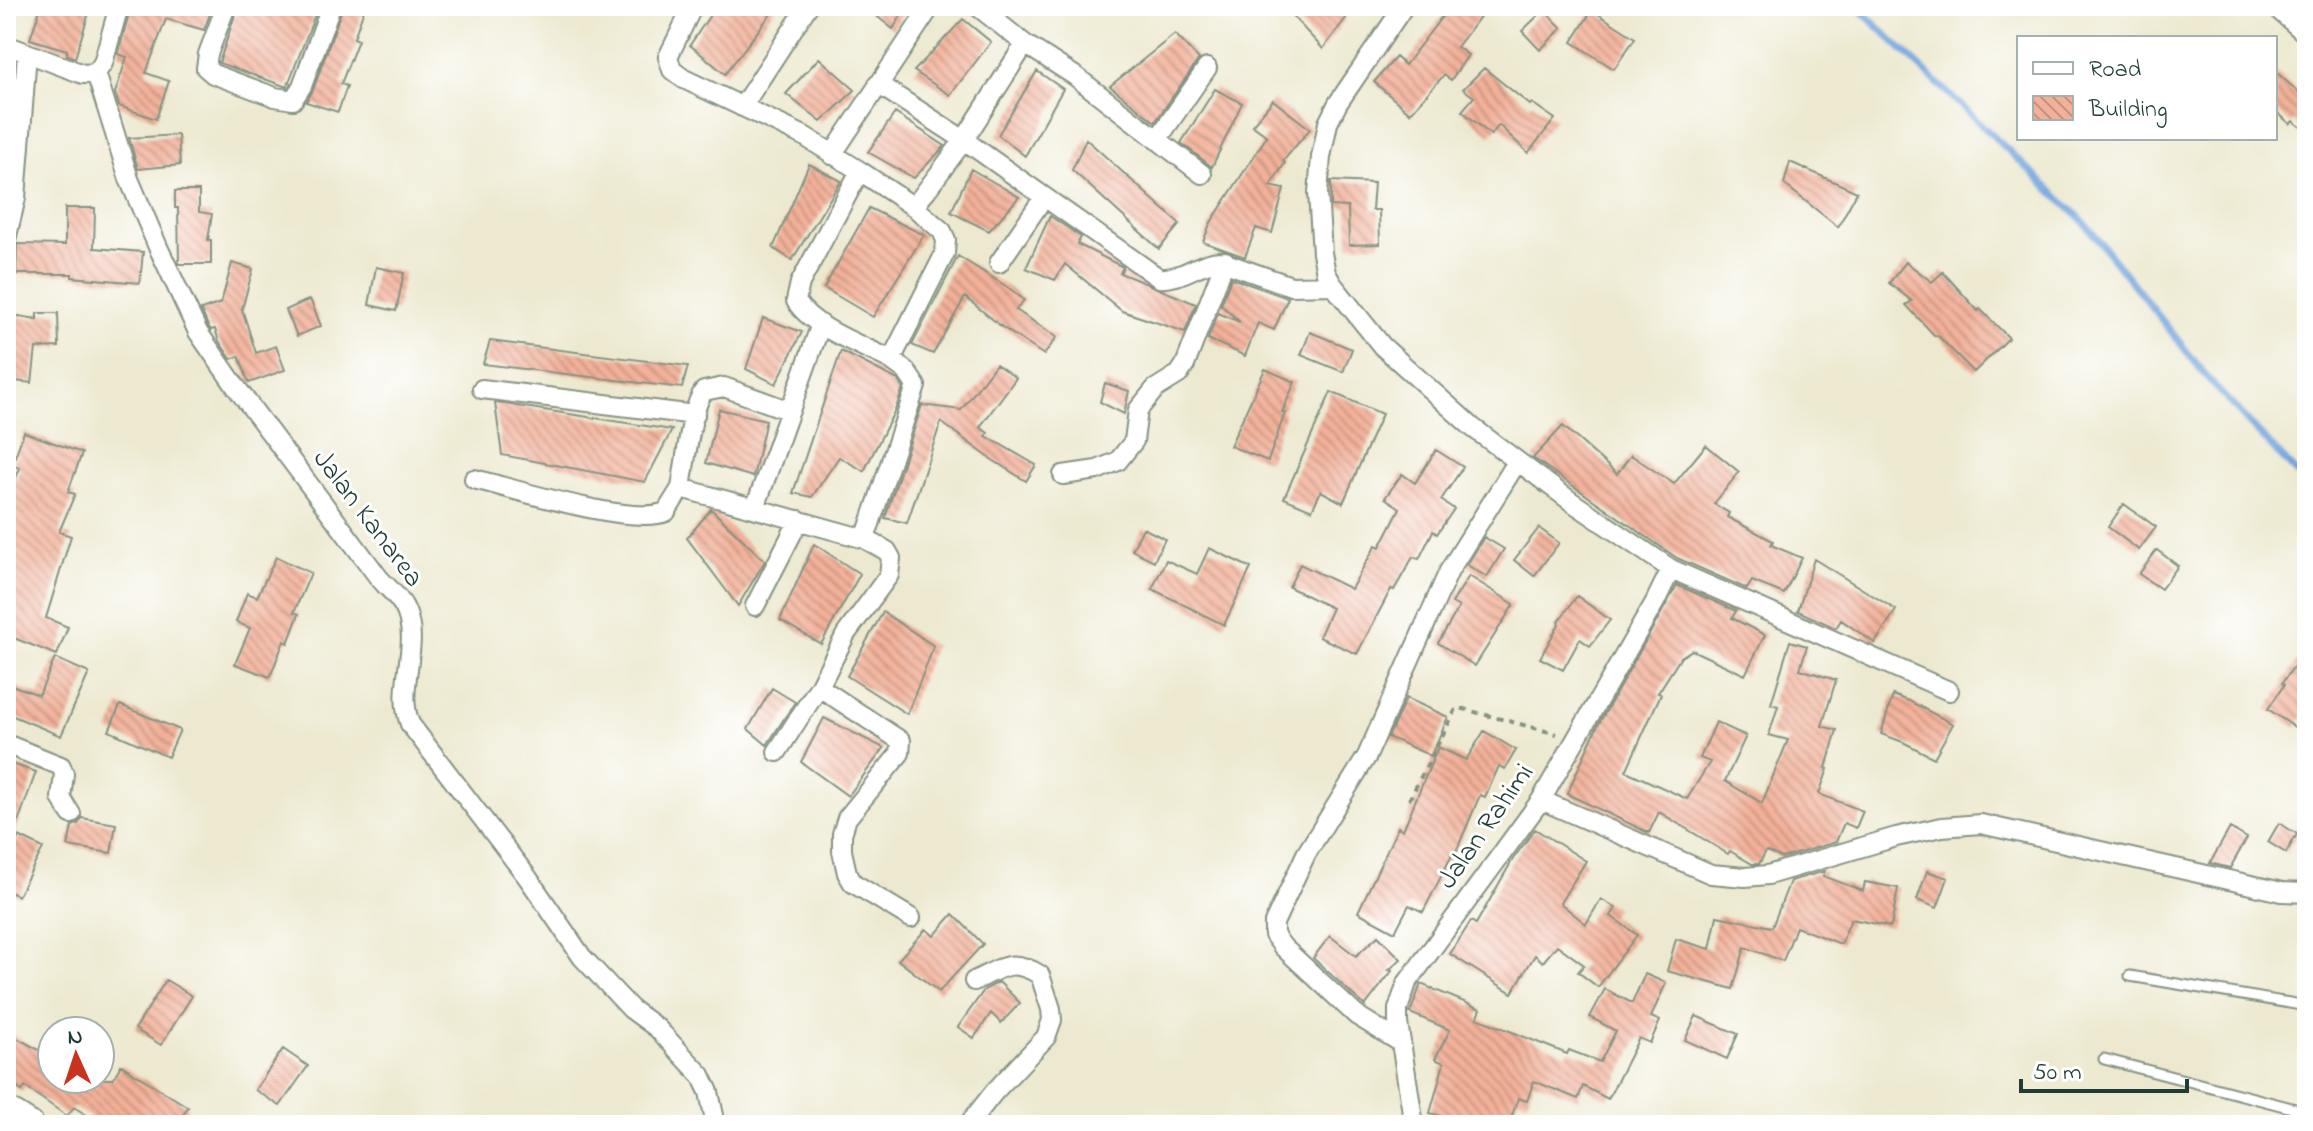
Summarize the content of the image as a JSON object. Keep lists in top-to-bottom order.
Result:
{
  "streets": {
    "street": ["Jalan Kanarea", "Jalan Rahimi"]
  },
  "legend": ["Road", "Building"],
  "scale_bar": "50 m",
  "north": "top"
}
